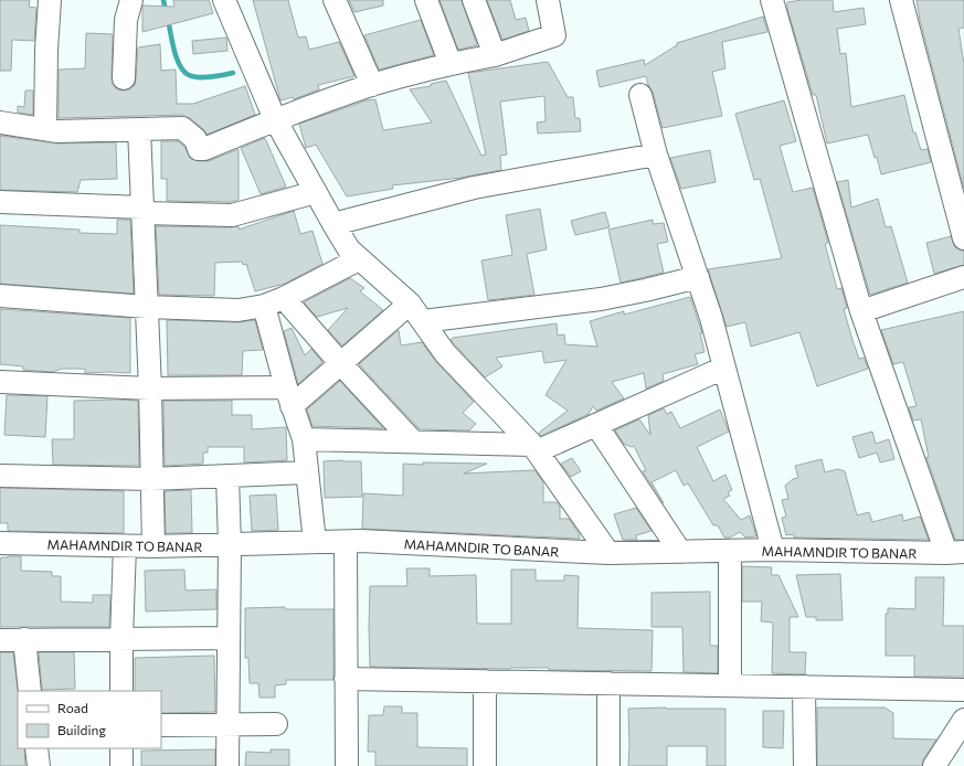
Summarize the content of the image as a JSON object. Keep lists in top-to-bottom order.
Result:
{
  "streets": {
    "street": ["MAHAMNDIR TO BANAR"]
  },
  "legend": ["Road", "Building"]
}
